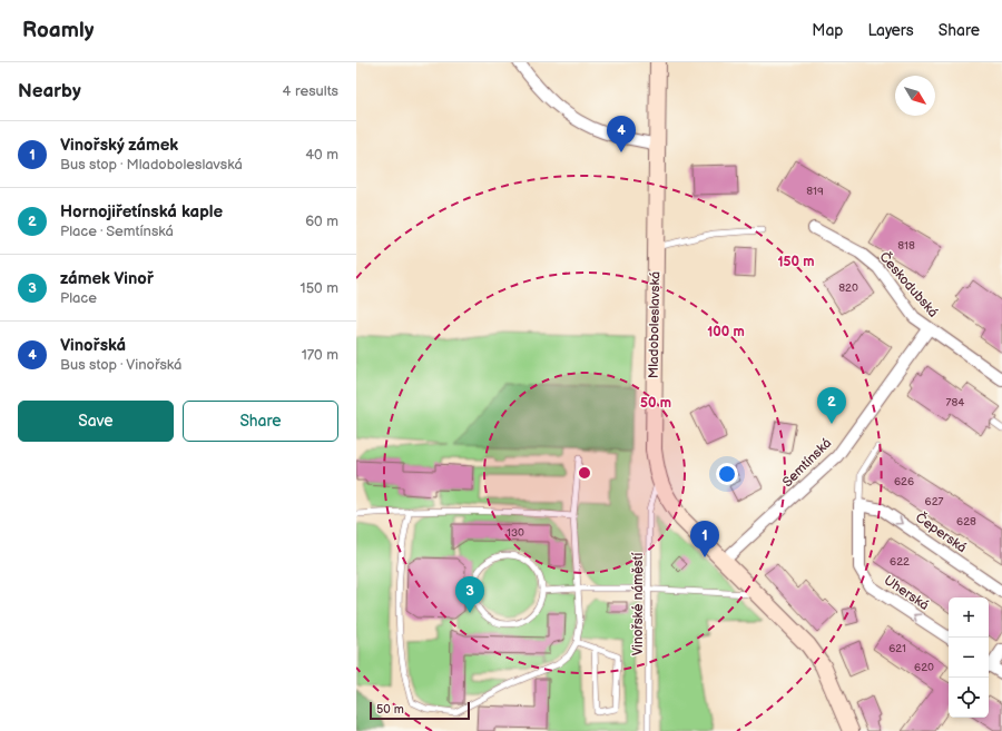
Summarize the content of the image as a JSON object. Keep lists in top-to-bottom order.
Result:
{
  "streets": {
    "main road": ["Mladoboleslavská"],
    "street": [
      "Českodubská",
      "Semtínská",
      "Čeperská",
      "Uherská"
    ],
    "lane": ["Vinořské náměstí"]
  },
  "crossings": [
    ["Českodubská", "Semtínská"],
    ["Mladoboleslavská", "Semtínská"],
    ["Mladoboleslavská", "Vinořské náměstí"],
    ["Čeperská", "Uherská"]
  ],
  "one_way": ["Čeperská", "Uherská"],
  "house_numbers": [
    "819",
    "818",
    "820",
    "784",
    "626",
    "627",
    "628",
    "130",
    "622",
    "621",
    "620"
  ],
  "scale_bar": "50 m",
  "north": "bottom right",
  "page": {
    "header": "Roamly",
    "nav": ["Map", "Layers", "Share"],
    "heading": ["Nearby", "4 results"],
    "pins": [
      "4",
      "2",
      "1",
      "3"
    ],
    "list": [
      {
        "mark": "1",
        "name": "Vinořský zámek",
        "note": "Bus stop · Mladoboleslavská",
        "value": "40 m"
      },
      {
        "mark": "2",
        "name": "Hornojiřetínská kaple",
        "note": "Place · Semtínská",
        "value": "60 m"
      },
      {
        "mark": "3",
        "name": "zámek Vinoř",
        "note": "Place",
        "value": "150 m"
      },
      {
        "mark": "4",
        "name": "Vinořská",
        "note": "Bus stop · Vinořská",
        "value": "170 m"
      }
    ],
    "buttons": ["Save", "Share"],
    "map_buttons": ["+", "−"],
    "scale": "50 m"
  },
  "rings": ["150 m", "100 m", "50 m"]
}
